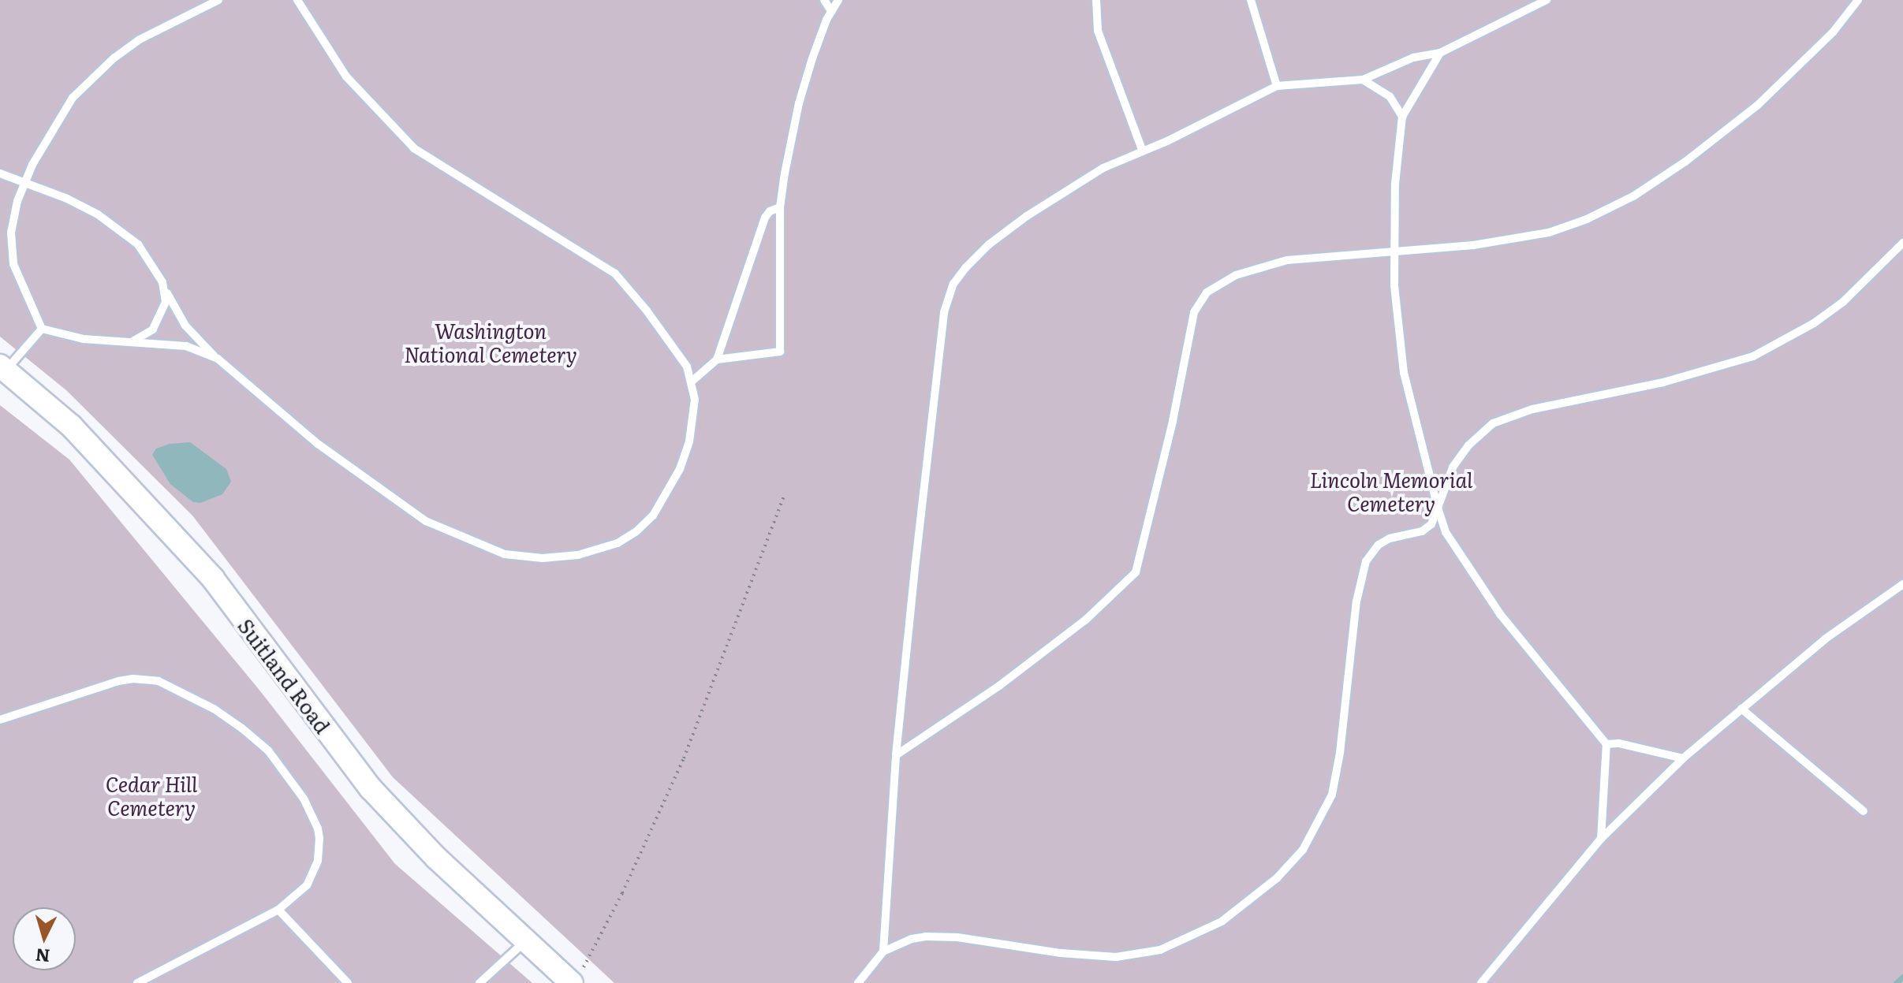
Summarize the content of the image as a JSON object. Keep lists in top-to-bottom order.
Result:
{
  "streets": {
    "main road": ["Suitland Road"]
  },
  "parks": ["Washington National Cemetery", "Lincoln Memorial Cemetery", "Cedar Hill Cemetery"],
  "north": "bottom"
}
